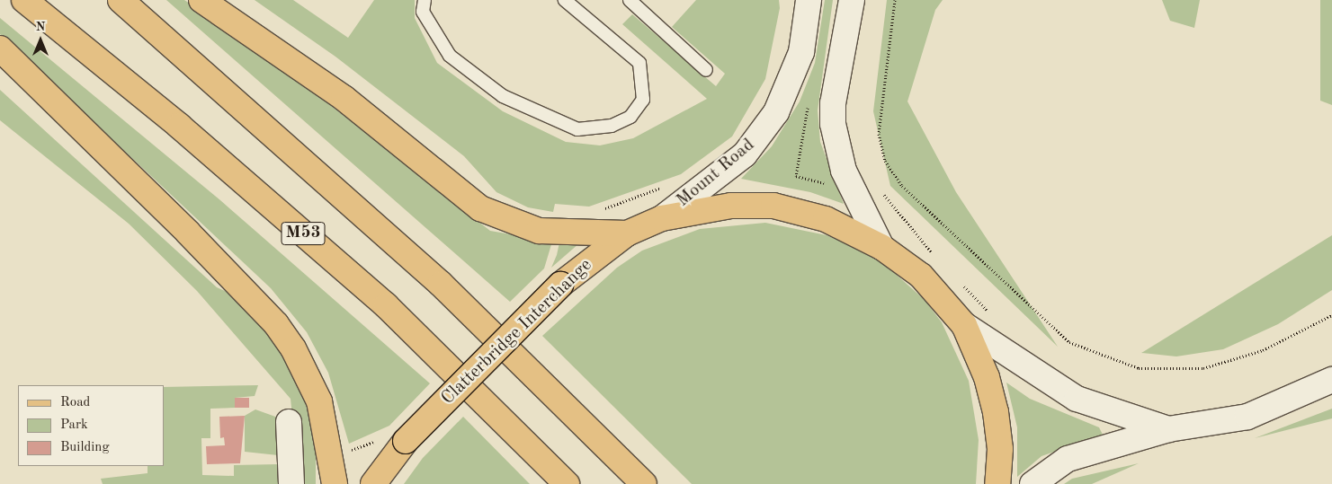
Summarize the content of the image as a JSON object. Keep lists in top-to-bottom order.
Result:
{
  "streets": {
    "main road": ["Mount Road", "M53", "Clatterbridge Interchange"]
  },
  "crossings": [
    ["Mount Road", "Clatterbridge Interchange"]
  ],
  "legend": ["Road", "Park", "Building"],
  "north": "top"
}
